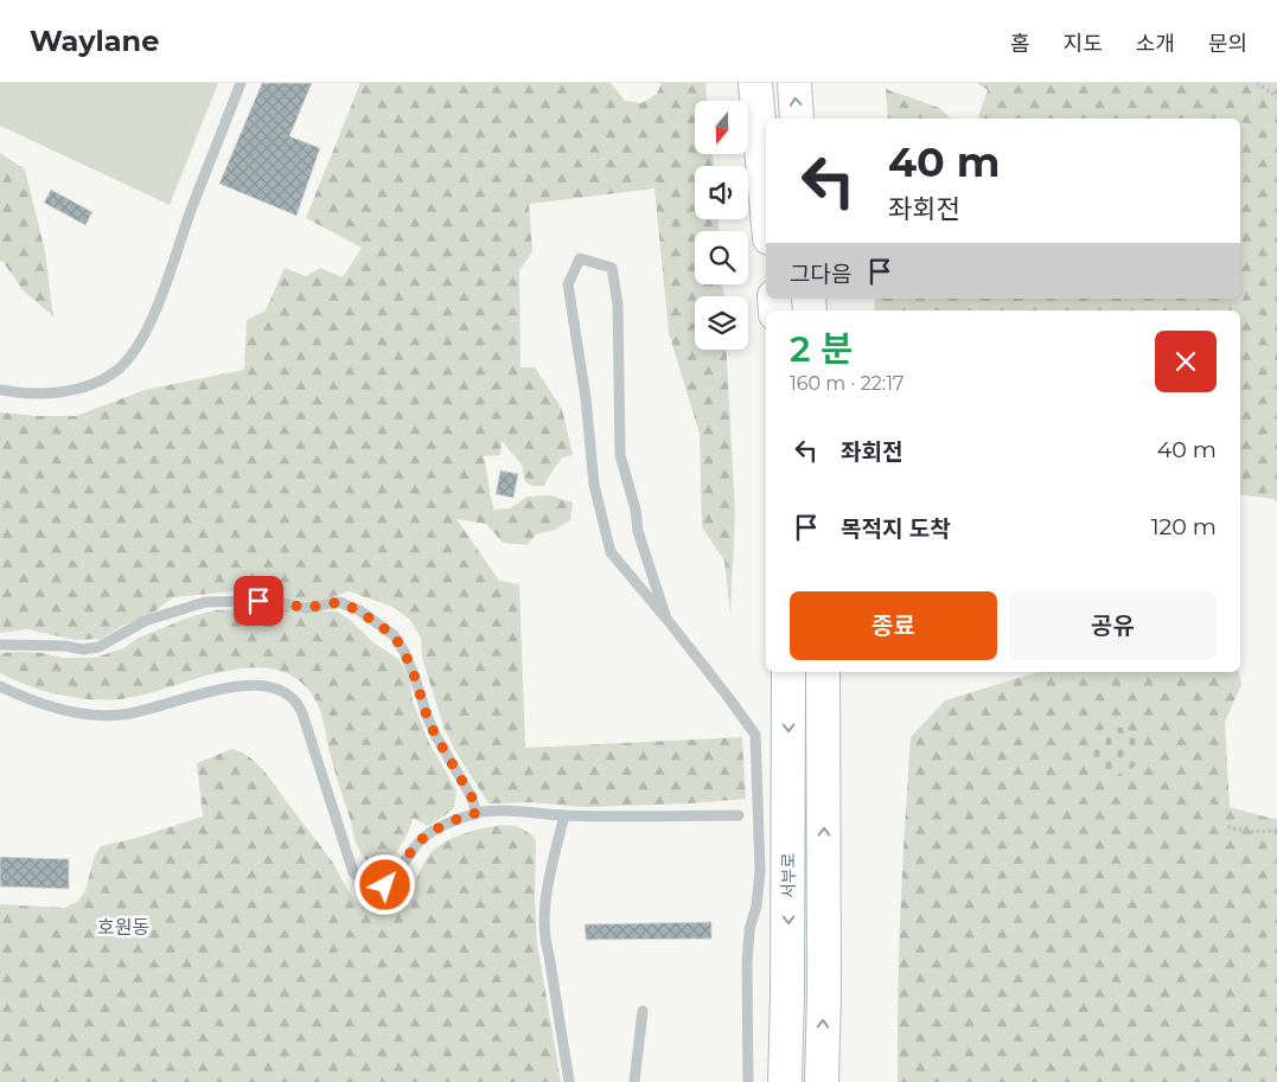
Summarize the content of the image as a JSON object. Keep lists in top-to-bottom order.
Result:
{
  "streets": {
    "highway": ["서부로"]
  },
  "districts": ["호원동"],
  "north": "bottom",
  "page": {
    "header": "Waylane",
    "nav": [
      "홈",
      "지도",
      "소개",
      "문의"
    ],
    "turn": ["40 m", "좌회전"],
    "then": "그다음",
    "heading": ["2 분", "160 m · 22:17"],
    "list": [
      {
        "name": "좌회전",
        "value": "40 m"
      },
      {
        "name": "목적지 도착",
        "value": "120 m"
      }
    ],
    "buttons": ["종료", "공유"]
  }
}
